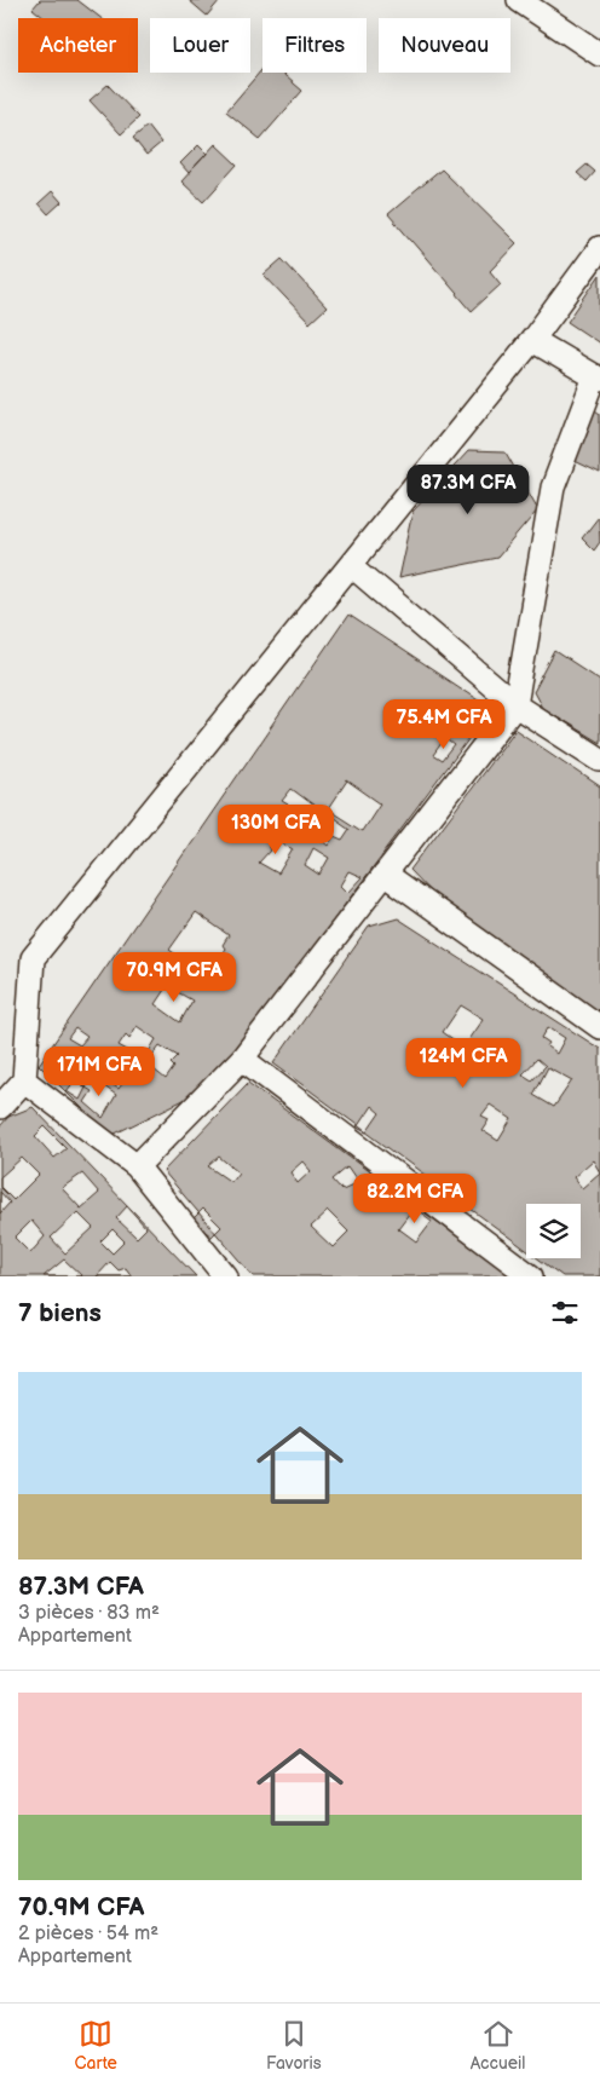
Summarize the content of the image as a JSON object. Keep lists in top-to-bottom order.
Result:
{
  "page": {
    "chip": [
      "Acheter",
      "Louer",
      "Filtres",
      "Nouveau"
    ],
    "price": [
      "87.3M CFA",
      "75.4M CFA",
      "130M CFA",
      "70.9M CFA",
      "124M CFA",
      "171M CFA",
      "82.2M CFA"
    ],
    "heading": "7 biens",
    "list": [
      {
        "name": "87.3M CFA",
        "note": "3 pièces · 83 m² · Appartement"
      },
      {
        "name": "70.9M CFA",
        "note": "2 pièces · 54 m² · Appartement"
      }
    ],
    "tabs": ["Carte", "Favoris", "Accueil"]
  }
}
